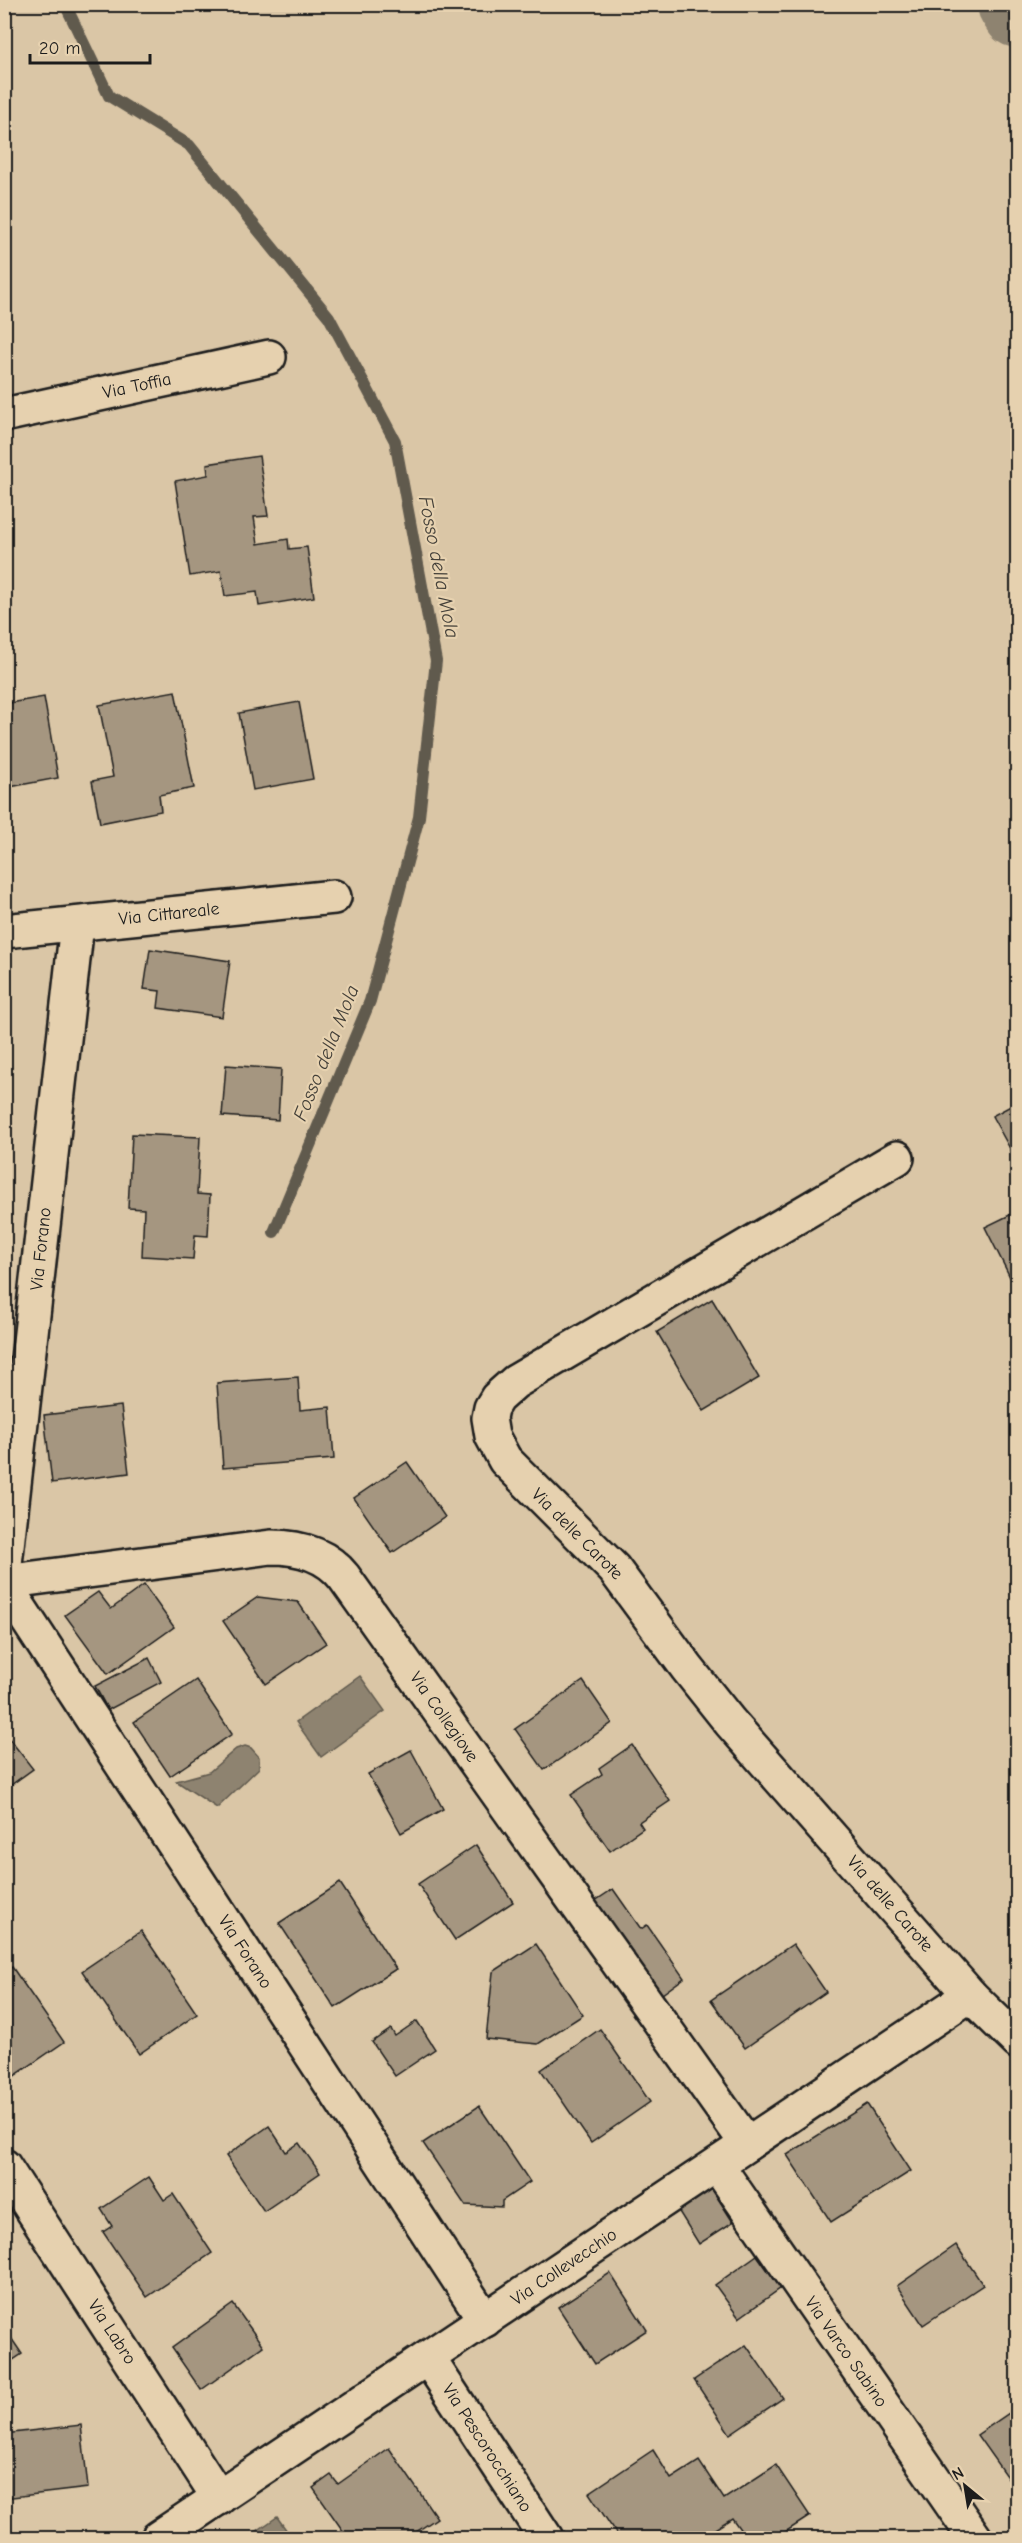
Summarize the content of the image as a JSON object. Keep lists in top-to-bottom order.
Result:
{
  "streets": {
    "street": [
      "Via Toffia",
      "Via Cittareale",
      "Via Forano",
      "Via delle Carote",
      "Via Collegiove",
      "Via Collevecchio",
      "Via Labro",
      "Via Varco Sabino",
      "Via Pescorocchiano"
    ]
  },
  "crossings": [
    ["Via Cittareale", "Via Forano"],
    ["Via Forano", "Via Collegiove"],
    ["Via Forano", "Via Collevecchio"],
    ["Via delle Carote", "Via Collevecchio"],
    ["Via Collegiove", "Via Collevecchio"],
    ["Via Collevecchio", "Via Labro"],
    ["Via Collevecchio", "Via Varco Sabino"],
    ["Via Collevecchio", "Via Pescorocchiano"]
  ],
  "water": ["Fosso della Mola"],
  "scale_bar": "20 m",
  "north": "top left"
}
